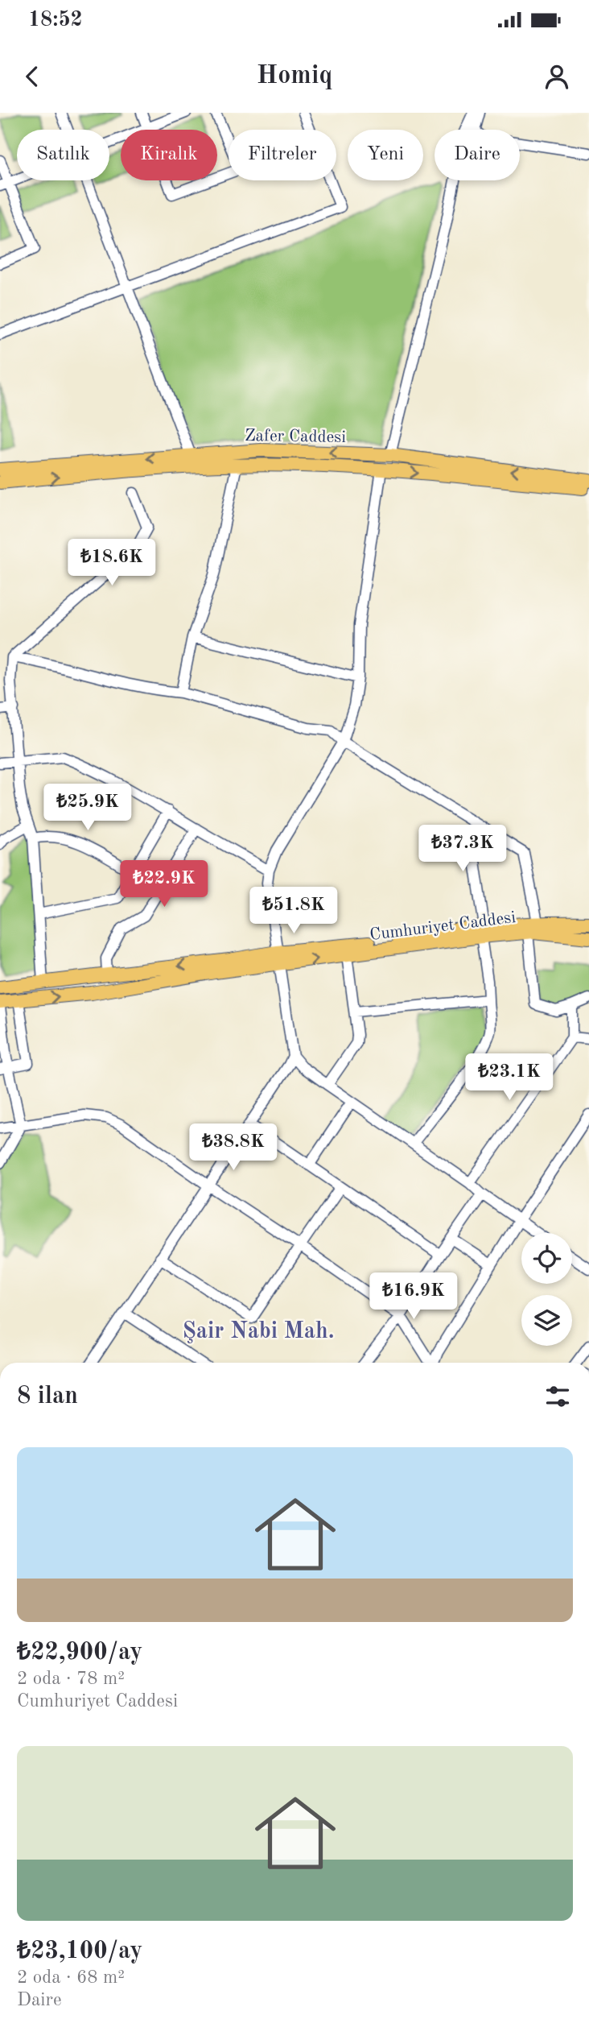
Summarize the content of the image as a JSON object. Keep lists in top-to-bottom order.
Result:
{
  "streets": {
    "main road": ["Zafer Caddesi", "Cumhuriyet Caddesi"]
  },
  "districts": ["Şair Nabi Mah."],
  "page": {
    "status": "18:52",
    "header": "Homiq",
    "chip": [
      "Satılık",
      "Kiralık",
      "Filtreler",
      "Yeni",
      "Daire"
    ],
    "price": [
      "₺18.6K",
      "₺25.9K",
      "₺37.3K",
      "₺22.9K",
      "₺51.8K",
      "₺23.1K",
      "₺38.8K",
      "₺16.9K"
    ],
    "heading": "8 ilan",
    "list": [
      {
        "name": "₺22,900/ay",
        "note": "2 oda · 78 m² · Cumhuriyet Caddesi"
      },
      {
        "name": "₺23,100/ay",
        "note": "2 oda · 68 m² · Daire"
      }
    ]
  }
}
